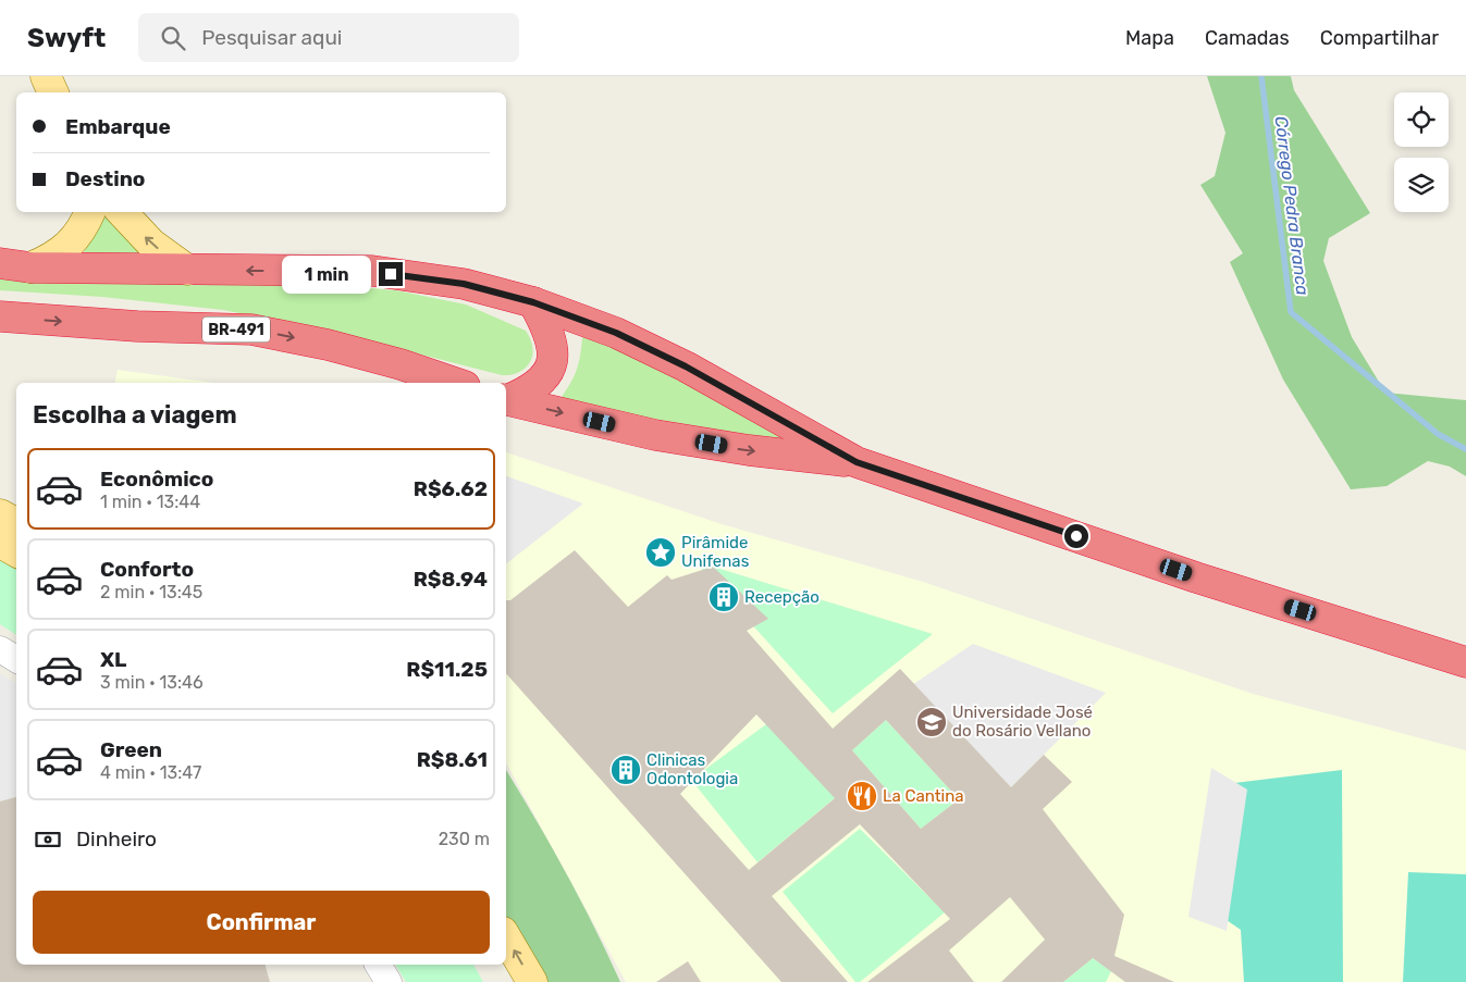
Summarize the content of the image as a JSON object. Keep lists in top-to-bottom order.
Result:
{
  "streets": {
    "highway": ["BR-491"]
  },
  "water": ["Córrego Pedra Branca"],
  "places": {
    "place": ["Pirâmide Unifenas"],
    "building": ["Recepção", "Clinicas Odontologia"],
    "school or university": ["Universidade José do Rosário Vellano"],
    "restaurant": ["La Cantina"]
  },
  "page": {
    "header": "Swyft",
    "search": "Pesquisar aqui",
    "nav": ["Mapa", "Camadas", "Compartilhar"],
    "banner": ["Embarque", "Destino"],
    "bubble": "1 min",
    "heading": "Escolha a viagem",
    "list": [
      {
        "name": "Econômico",
        "note": "1 min · 13:44",
        "value": "R$6.62"
      },
      {
        "name": "Conforto",
        "note": "2 min · 13:45",
        "value": "R$8.94"
      },
      {
        "name": "XL",
        "note": "3 min · 13:46",
        "value": "R$11.25"
      },
      {
        "name": "Green",
        "note": "4 min · 13:47",
        "value": "R$8.61"
      }
    ],
    "pay": ["Dinheiro", "230 m"],
    "buttons": "Confirmar"
  }
}
